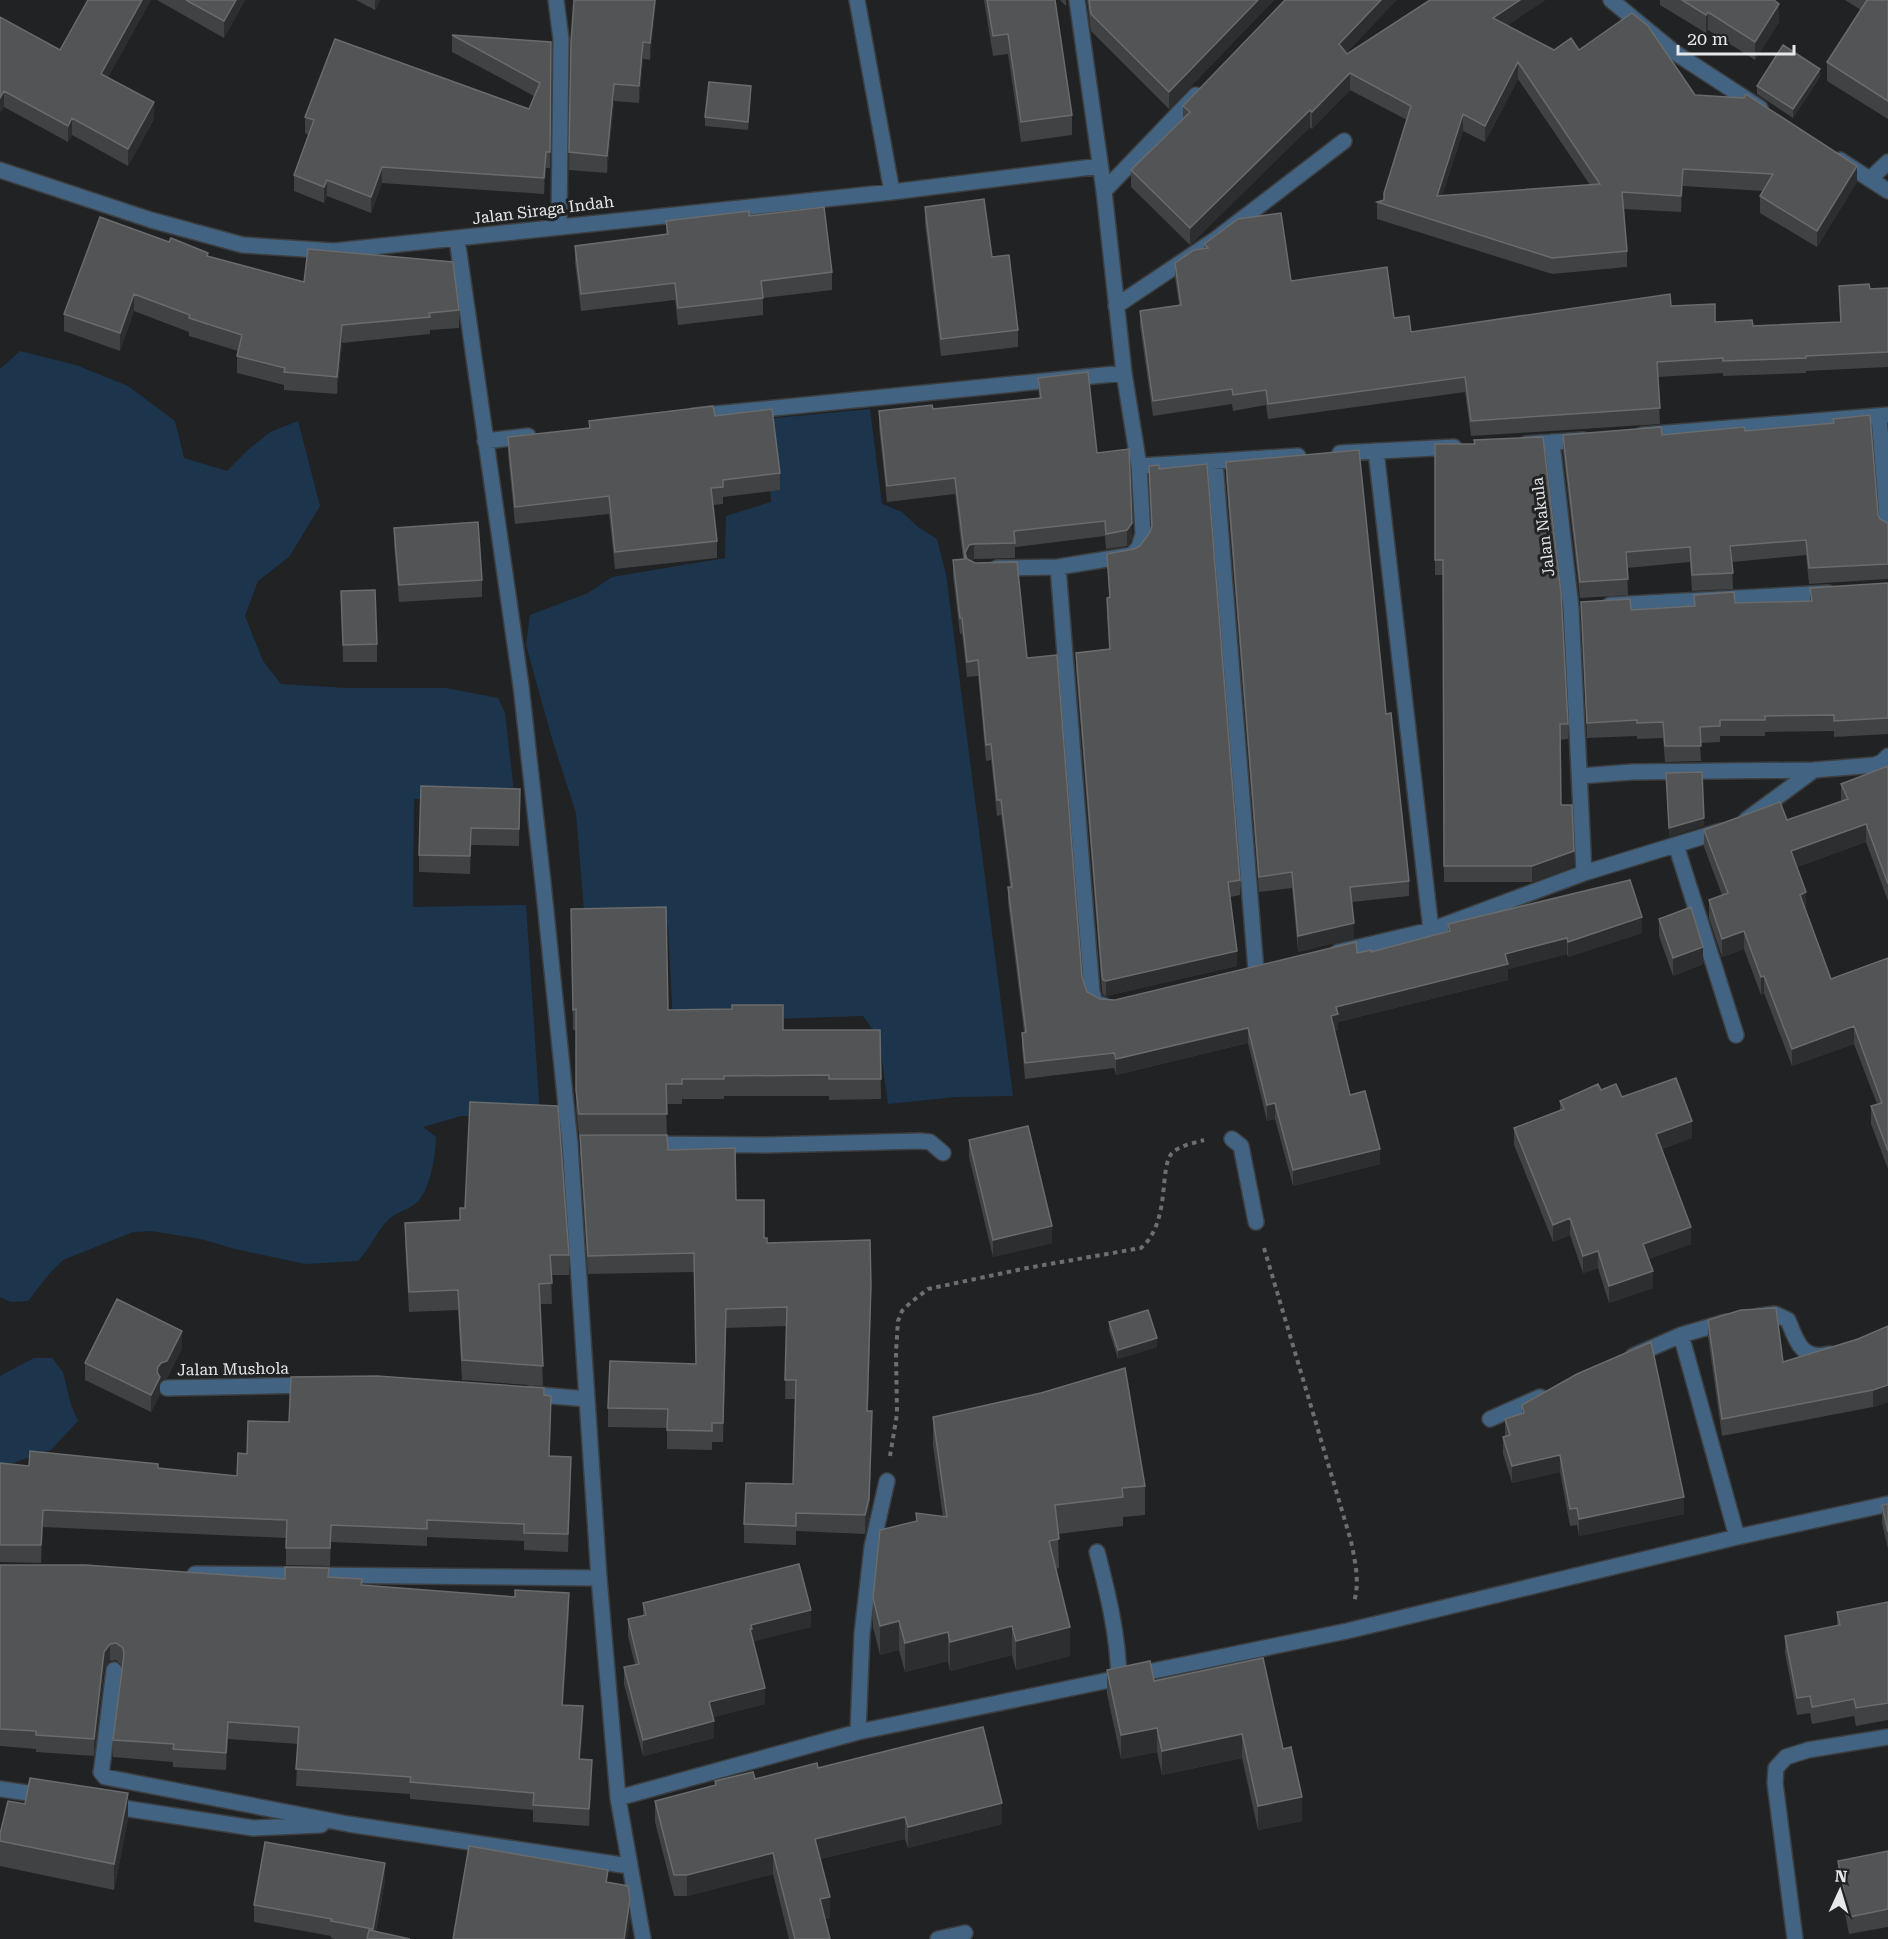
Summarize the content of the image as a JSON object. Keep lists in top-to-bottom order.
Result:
{
  "streets": {
    "street": ["Jalan Siraga Indah", "Jalan Nakula", "Jalan Mushola"]
  },
  "scale_bar": "20 m",
  "north": "top"
}
